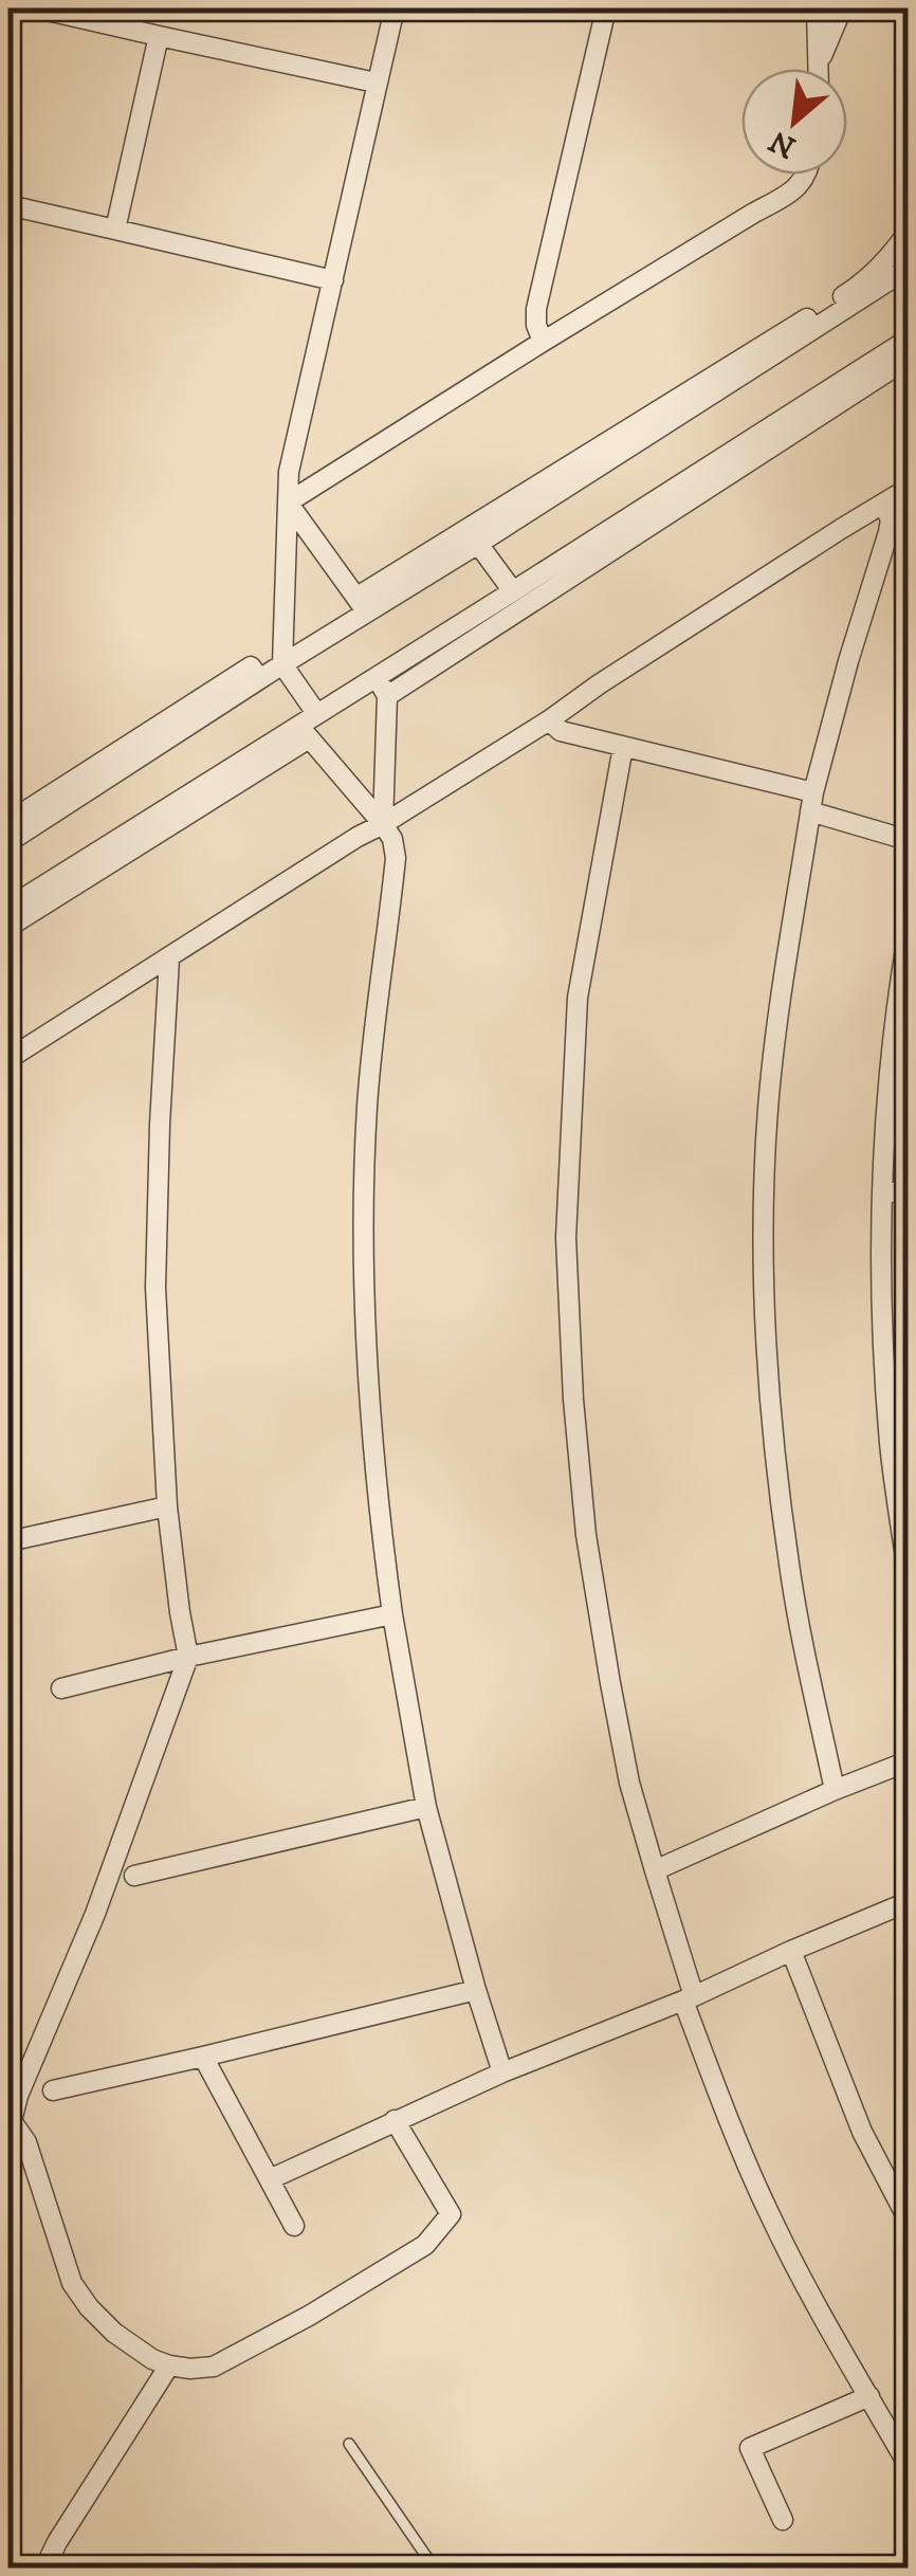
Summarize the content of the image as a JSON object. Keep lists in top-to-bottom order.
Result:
{
  "north": "bottom left"
}
